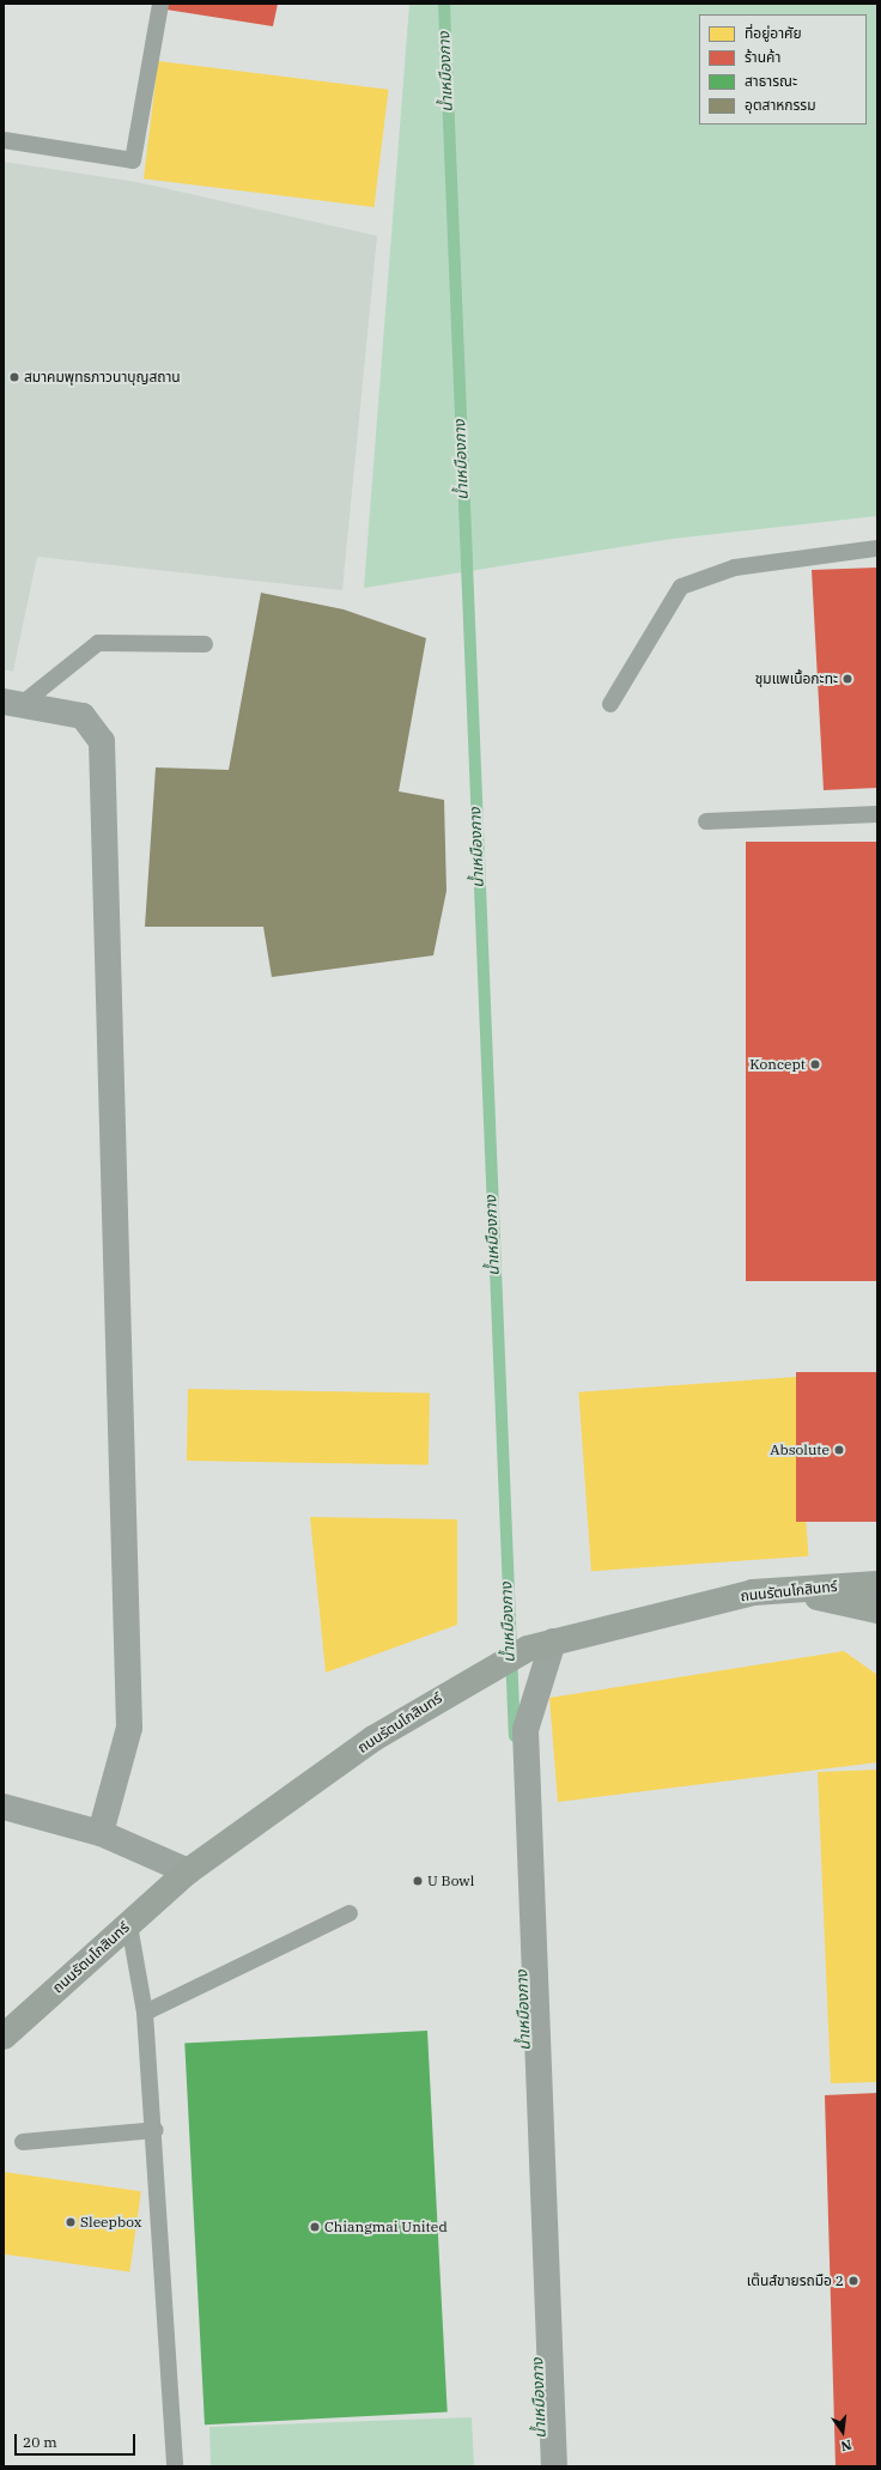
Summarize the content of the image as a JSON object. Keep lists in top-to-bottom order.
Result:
{
  "streets": {
    "street": ["ถนนรัตนโกสินทร์"]
  },
  "water": ["น้ำเหมืองกาง"],
  "places": [
    "สมาคมพุทธภาวนาบุญสถาน",
    "ชุมแพเนื้อกะทะ",
    "Koncept",
    "Absolute",
    "U Bowl",
    "Sleepbox",
    "Chiangmai United",
    "เต๊นส์ขายรถมือ 2"
  ],
  "legend": [
    "ที่อยู่อาศัย",
    "ร้านค้า",
    "สาธารณะ",
    "อุตสาหกรรม"
  ],
  "scale_bar": "20 m",
  "north": "bottom"
}
